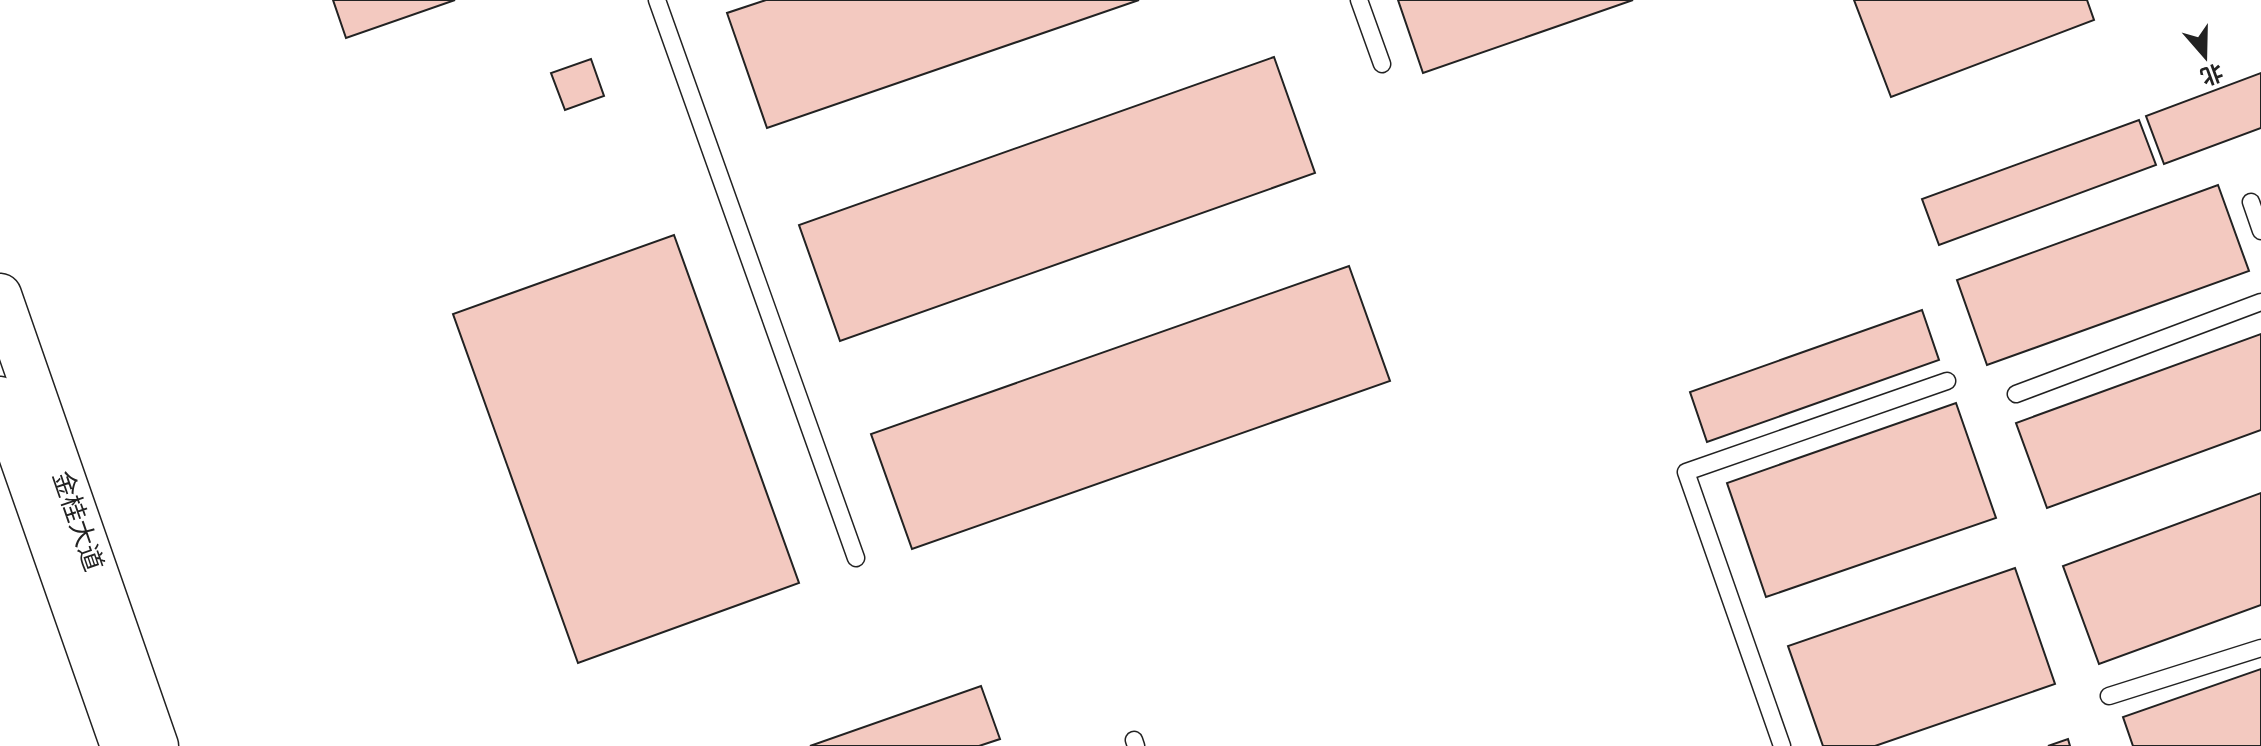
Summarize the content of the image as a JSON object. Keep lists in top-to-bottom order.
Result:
{
  "streets": {
    "main road": ["金桂大道"]
  },
  "north": "bottom"
}
